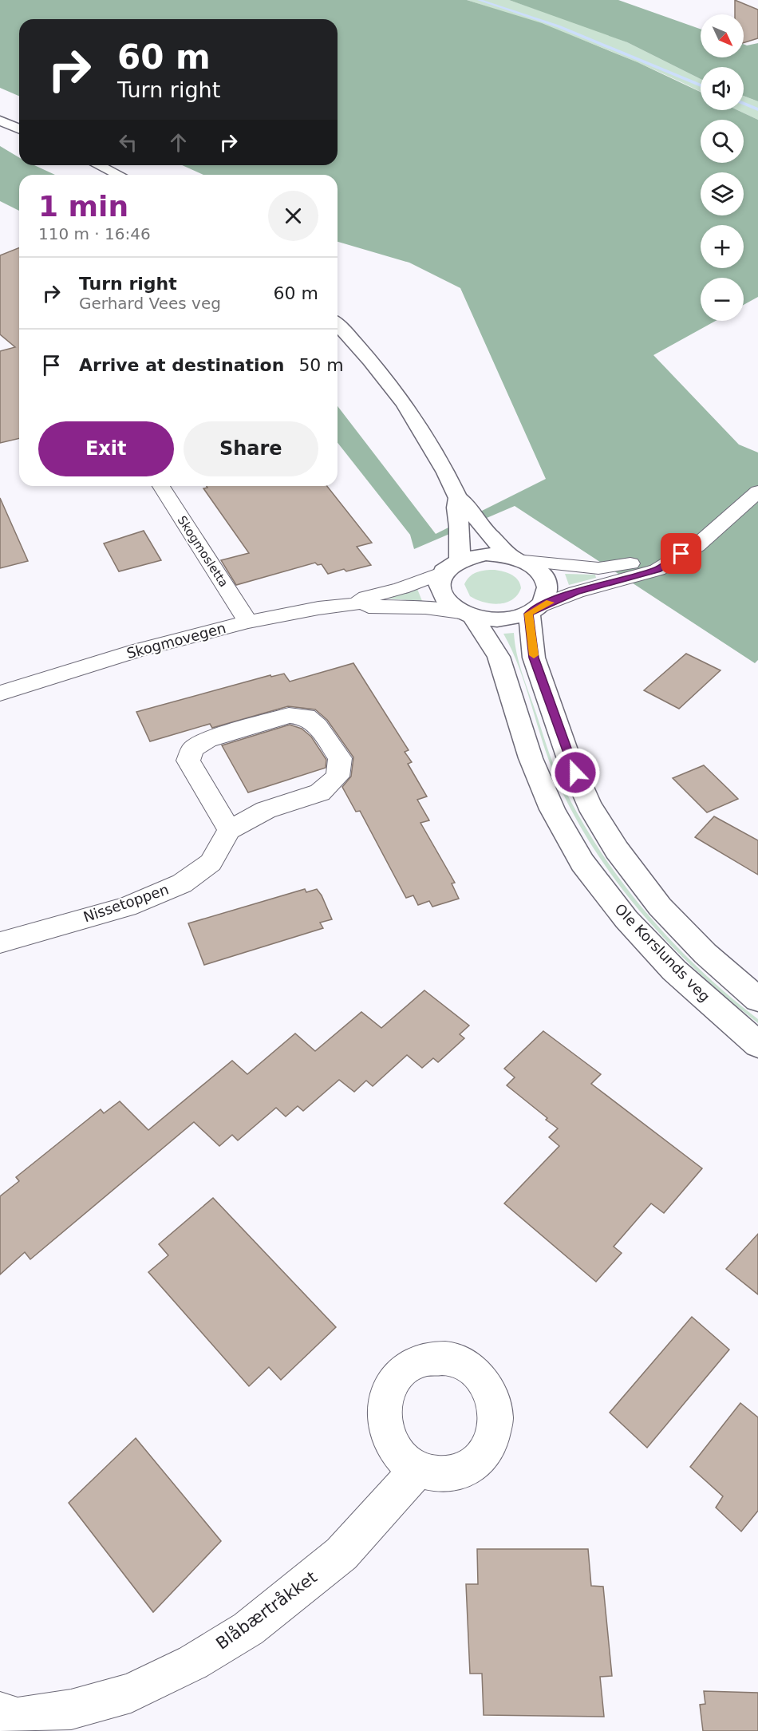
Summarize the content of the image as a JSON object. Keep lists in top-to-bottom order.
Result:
{
  "streets": {
    "street": [
      "Skogmosletta",
      "Skogmovegen",
      "Nissetoppen",
      "Ole Korslunds veg",
      "Blåbærtråkket"
    ]
  },
  "crossings": [
    ["Skogmosletta", "Skogmovegen"],
    ["Skogmovegen", "Ole Korslunds veg"]
  ],
  "north": "bottom right",
  "page": {
    "map_buttons": ["+", "−"],
    "turn": ["60 m", "Turn right"],
    "heading": ["1 min", "110 m · 16:46"],
    "list": [
      {
        "name": "Turn right",
        "note": "Gerhard Vees veg",
        "value": "60 m"
      },
      {
        "name": "Arrive at destination",
        "value": "50 m"
      }
    ],
    "buttons": ["Exit", "Share"]
  }
}
